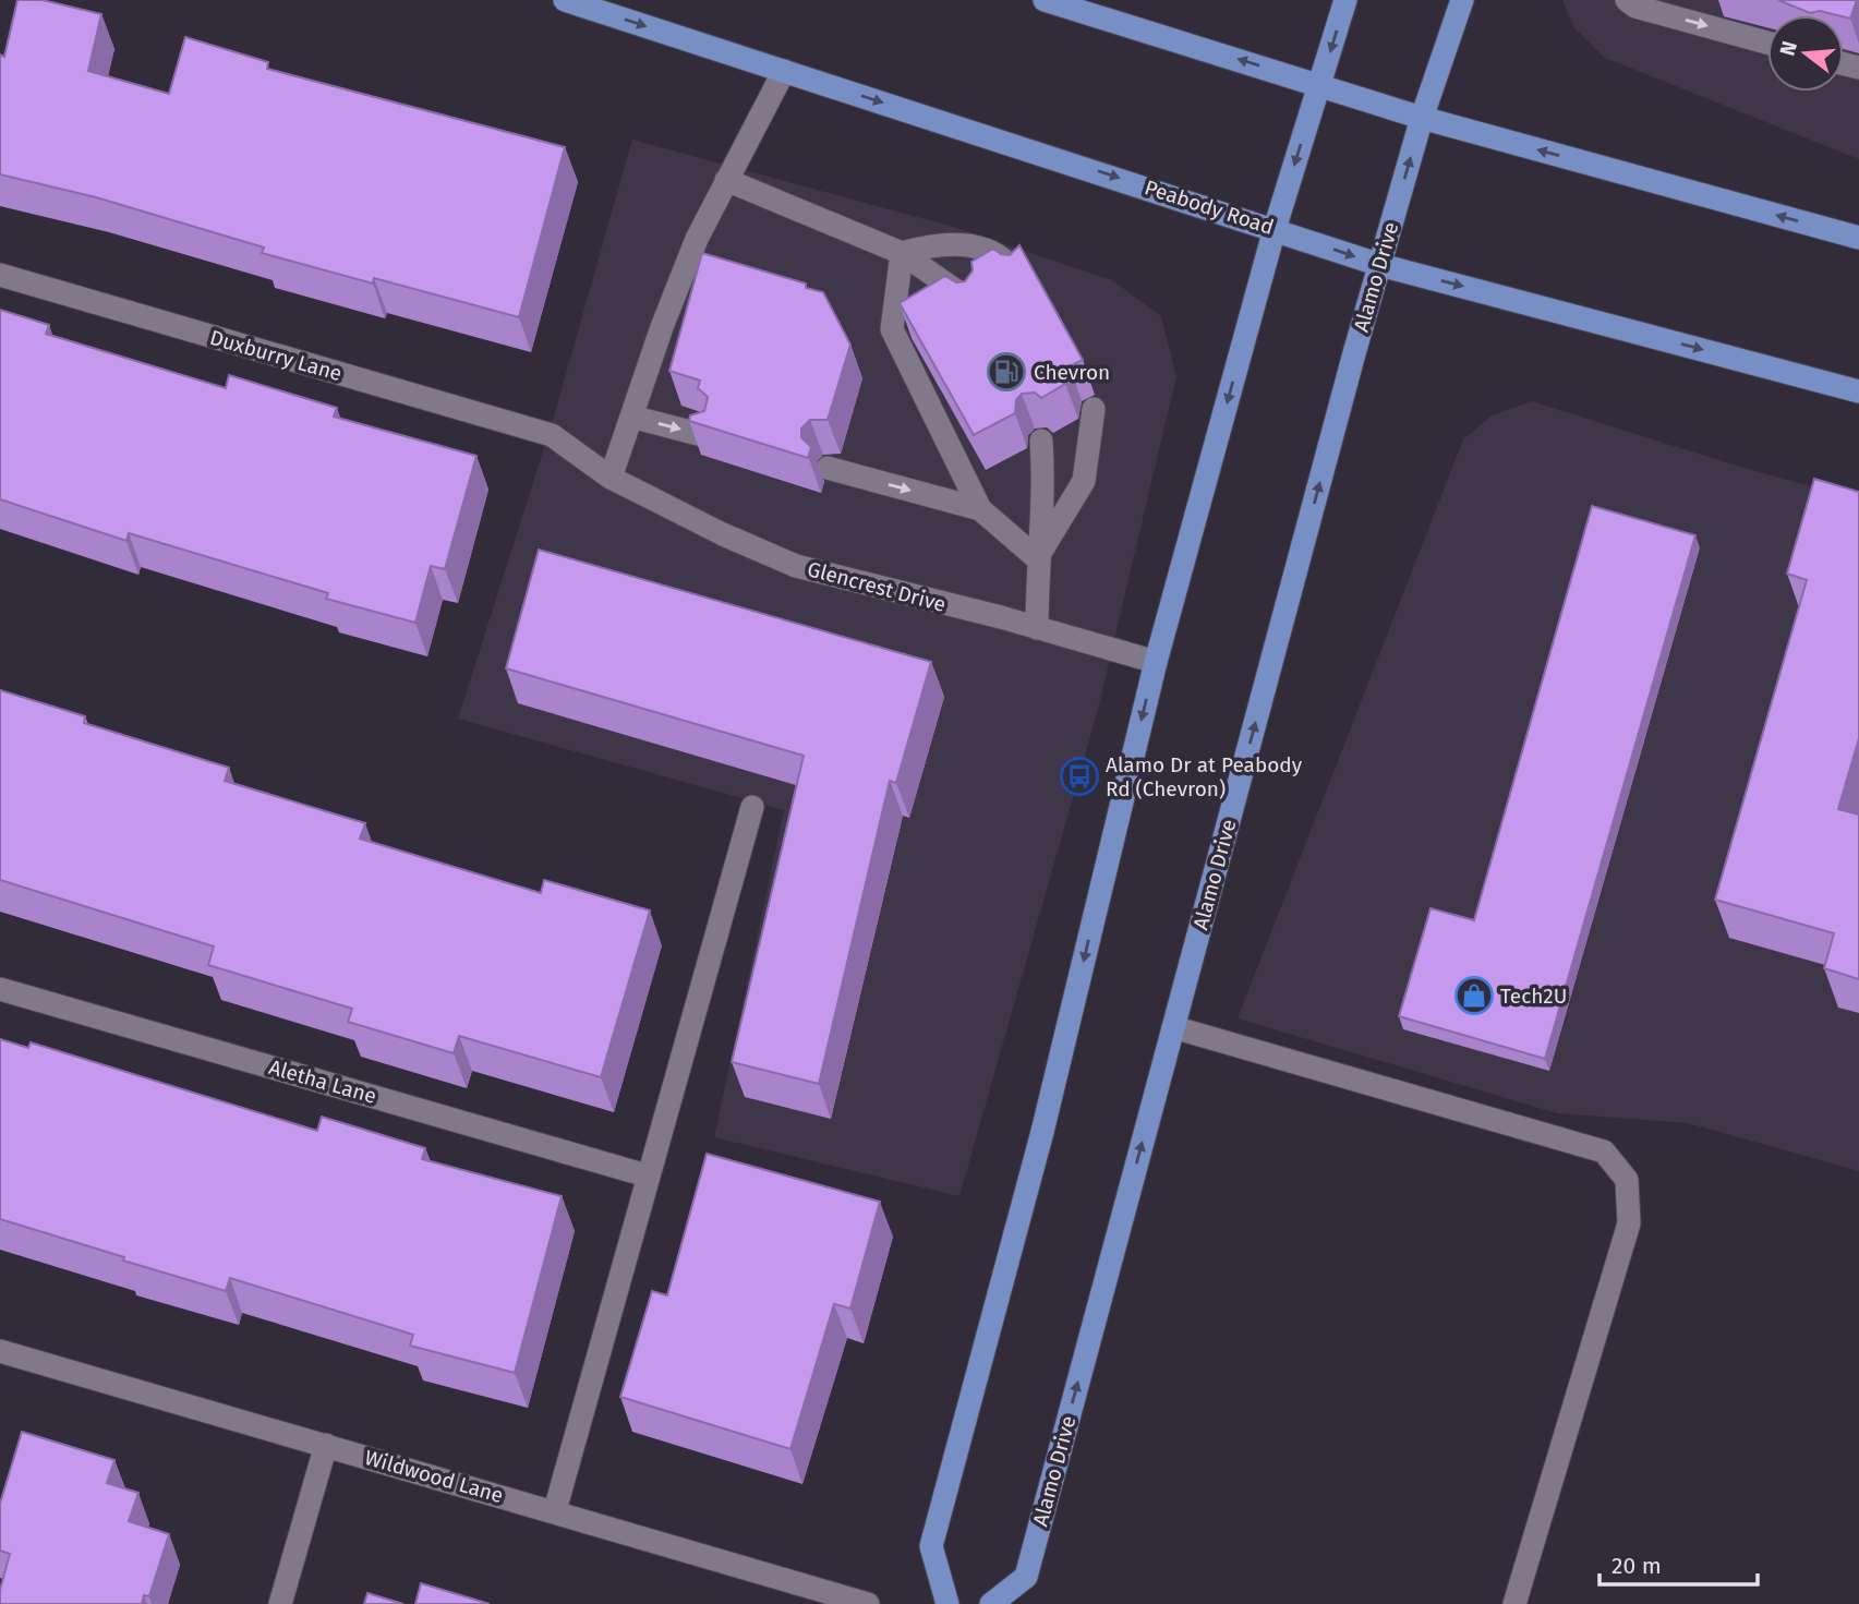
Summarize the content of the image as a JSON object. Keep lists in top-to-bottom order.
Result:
{
  "streets": {
    "main road": ["Peabody Road", "Alamo Drive"],
    "street": [
      "Duxburry Lane",
      "Glencrest Drive",
      "Aletha Lane",
      "Wildwood Lane"
    ]
  },
  "crossings": [
    ["Peabody Road", "Alamo Drive"],
    ["Duxburry Lane", "Glencrest Drive"]
  ],
  "places": {
    "fuel station": ["Chevron"],
    "bus stop": ["Alamo Dr at Peabody Rd (Chevron)"],
    "shop": ["Tech2U"]
  },
  "scale_bar": "20 m",
  "north": "left"
}
